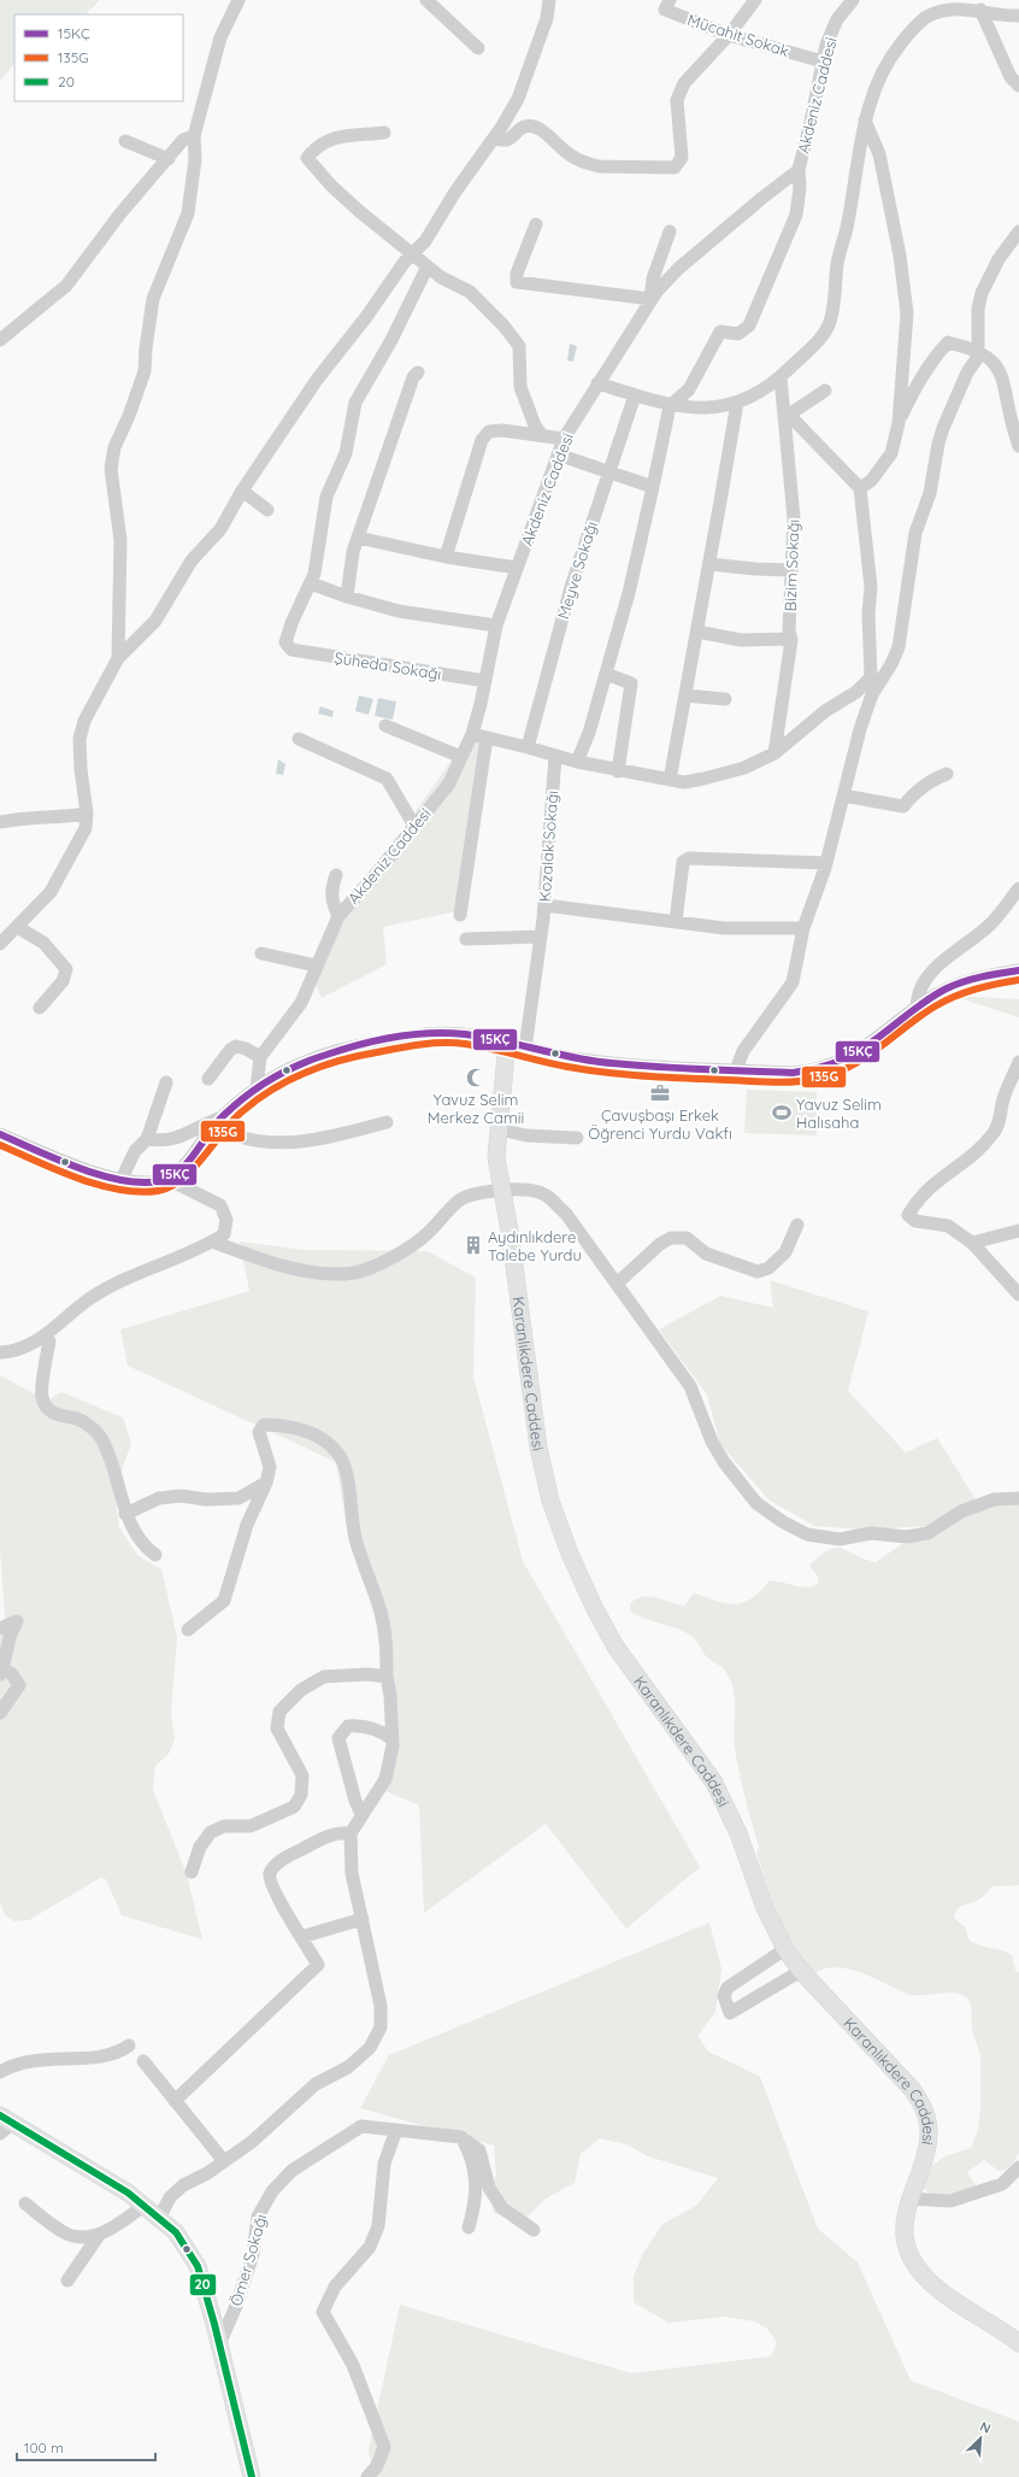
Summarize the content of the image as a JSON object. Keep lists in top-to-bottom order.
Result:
{
  "streets": {
    "main road": ["Karanlıkdere Caddesi"],
    "street": [
      "Mücahit Sokak",
      "Akdeniz Caddesi",
      "Bizim Sokağı",
      "Meyve Sokağı",
      "Şüheda Sokağı",
      "Kozalak Sokağı",
      "Ömer Sokağı"
    ]
  },
  "crossings": [
    ["Mücahit Sokak", "Akdeniz Caddesi"],
    ["Akdeniz Caddesi", "Şüheda Sokağı"]
  ],
  "places": {
    "mosque": ["Yavuz Selim Merkez Camii"],
    "office": ["Çavuşbaşı Erkek Öğrenci Yurdu Vakfı"],
    "sports": ["Yavuz Selim Halısaha"],
    "building": ["Aydınlıkdere Talebe Yurdu"]
  },
  "lines": ["transit line 15KÇ", "transit line 135G", "transit line 20"],
  "legend": ["15KÇ", "135G", "20"],
  "scale_bar": "100 m",
  "north": "top right"
}
